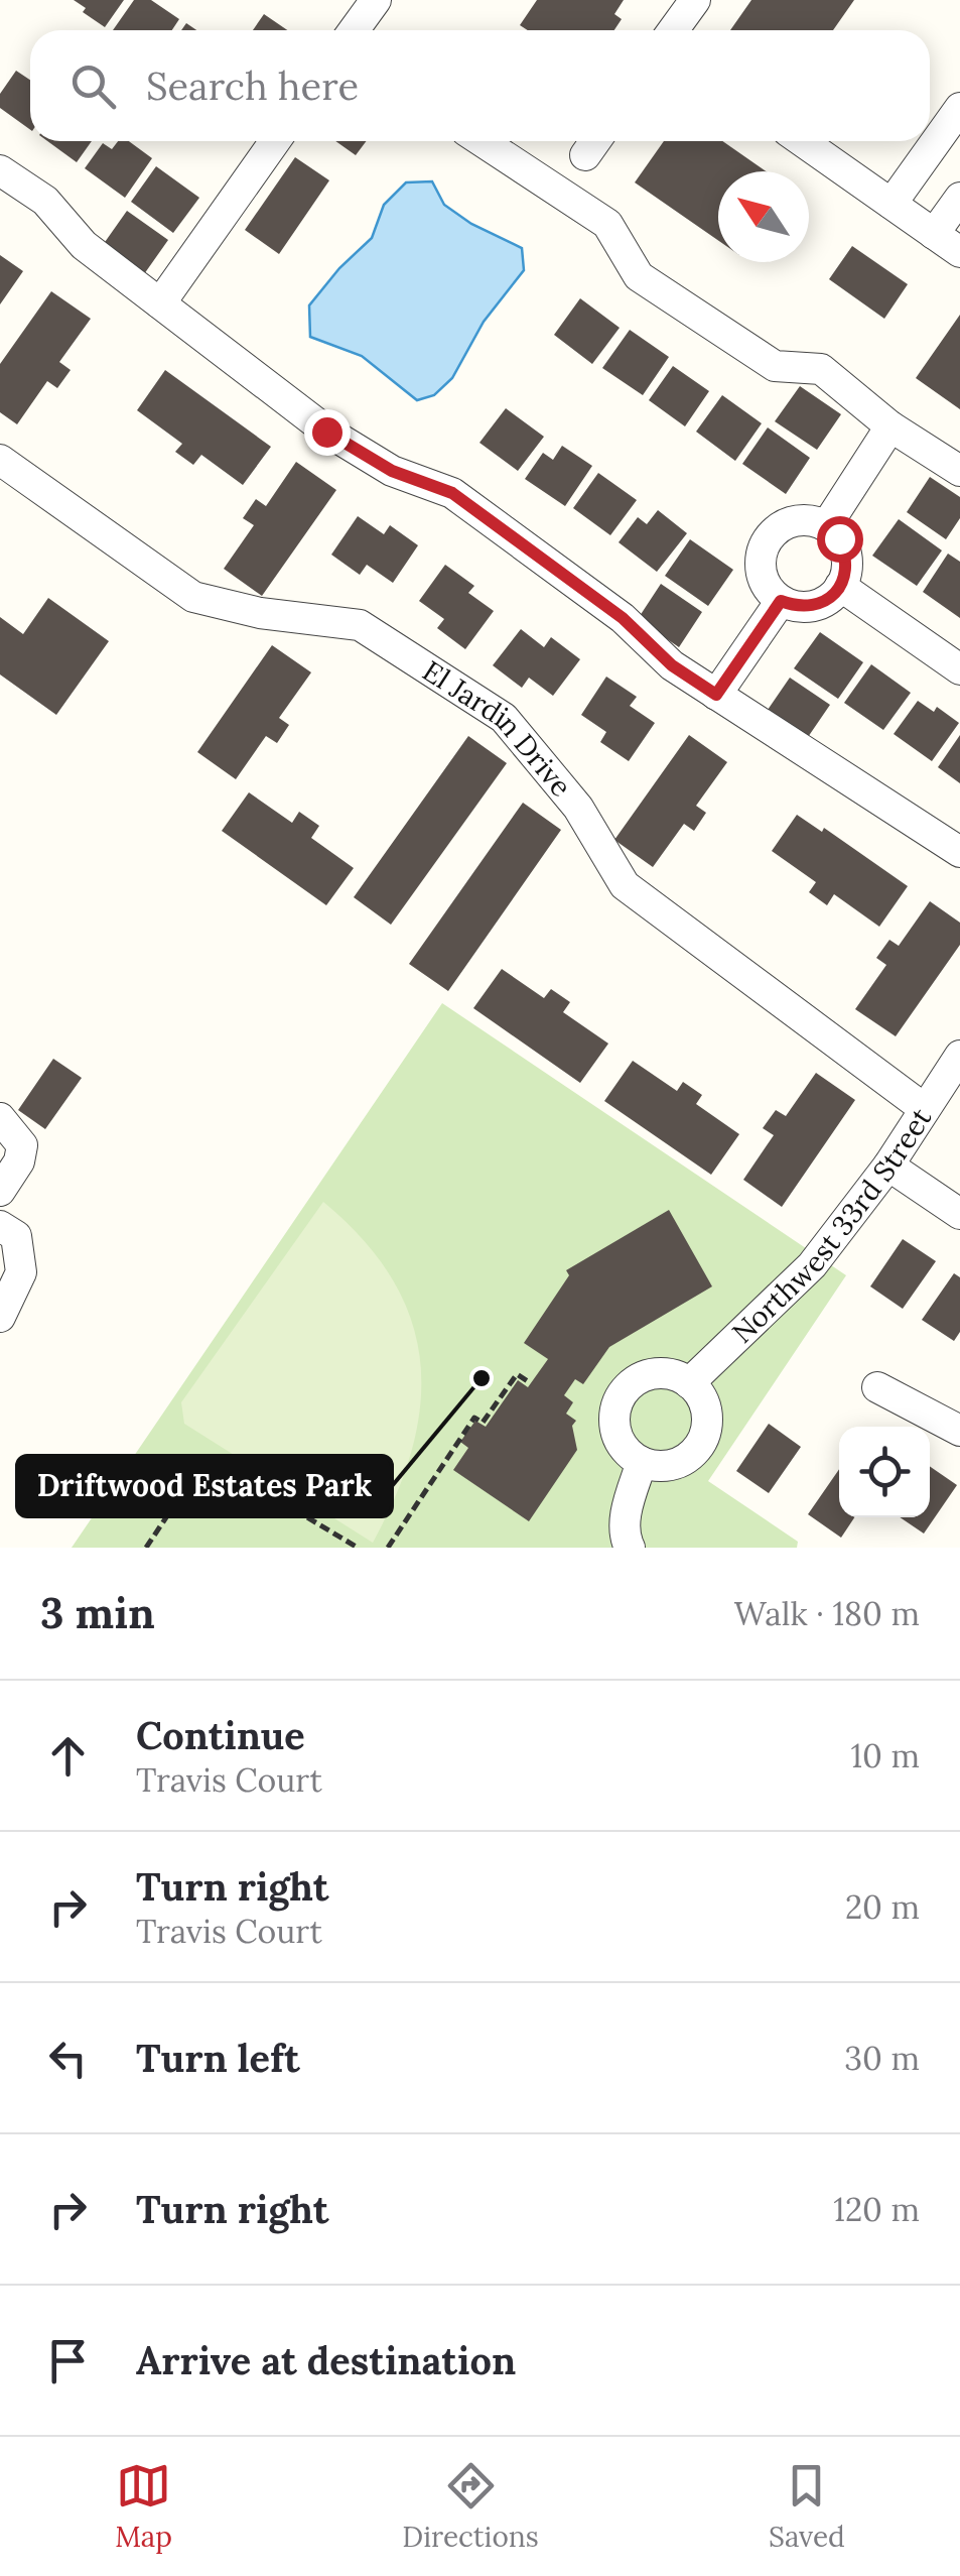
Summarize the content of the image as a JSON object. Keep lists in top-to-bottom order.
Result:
{
  "streets": {
    "street": ["El Jardin Drive", "Northwest 33rd Street"]
  },
  "crossings": [
    ["El Jardin Drive", "Northwest 33rd Street"]
  ],
  "places": ["Driftwood Estates Park"],
  "north": "top left",
  "page": {
    "search": "Search here",
    "heading": ["3 min", "Walk · 180 m"],
    "list": [
      ["Continue", "Travis Court", "10 m"],
      ["Turn right", "Travis Court", "20 m"],
      ["Turn left", "30 m"],
      ["Turn right", "120 m"],
      "Arrive at destination"
    ],
    "nav": ["Map", "Directions", "Saved"]
  }
}
